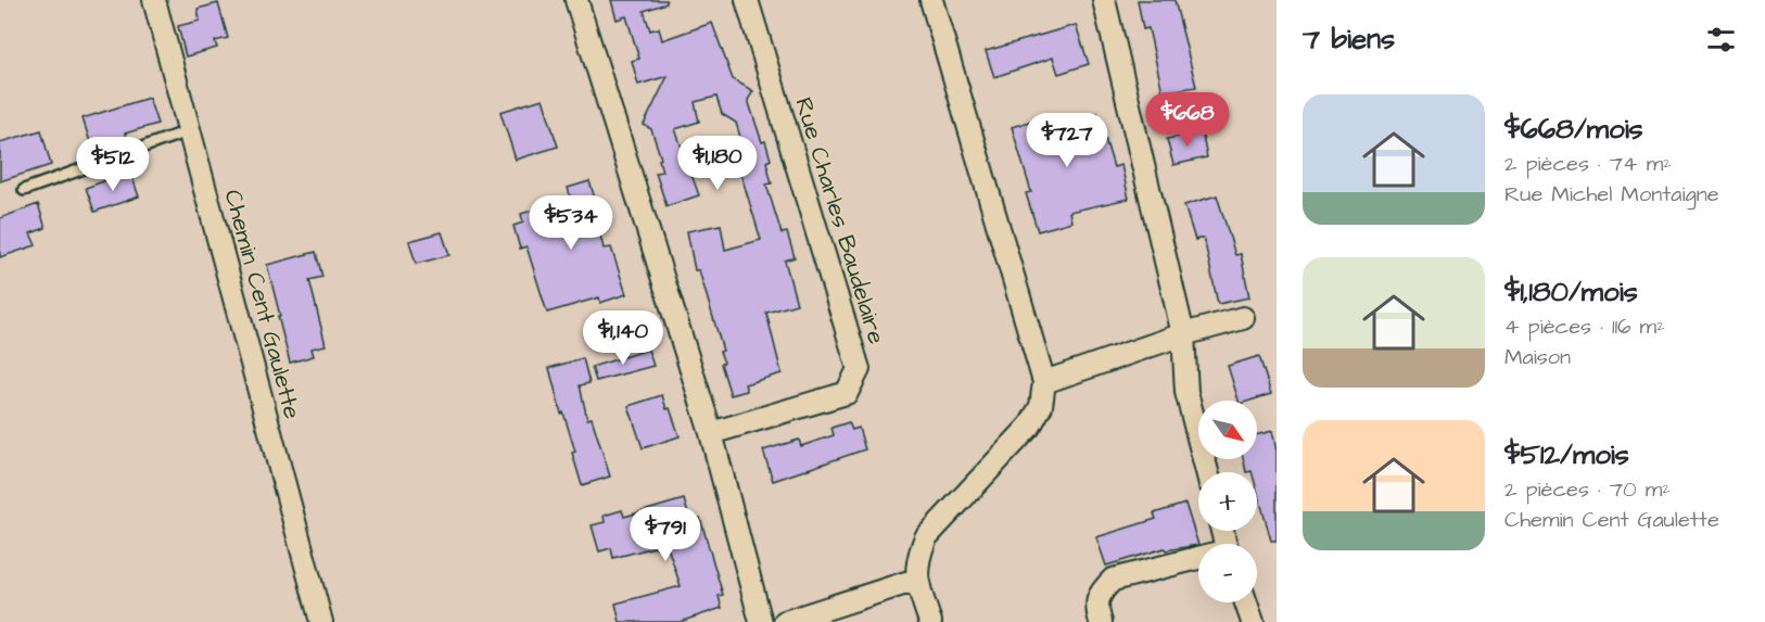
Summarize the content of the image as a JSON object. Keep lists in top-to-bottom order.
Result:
{
  "streets": {
    "street": ["Rue Charles Baudelaire", "Chemin Cent Gaulette"]
  },
  "north": "bottom right",
  "page": {
    "heading": "7 biens",
    "list": [
      {
        "name": "$668/mois",
        "note": "2 pièces · 74 m² · Rue Michel Montaigne"
      },
      {
        "name": "$1,180/mois",
        "note": "4 pièces · 116 m² · Maison"
      },
      {
        "name": "$512/mois",
        "note": "2 pièces · 70 m² · Chemin Cent Gaulette"
      }
    ],
    "price": [
      "$668",
      "$727",
      "$1,180",
      "$512",
      "$534",
      "$1,140",
      "$791"
    ],
    "map_buttons": ["+", "−"]
  }
}
